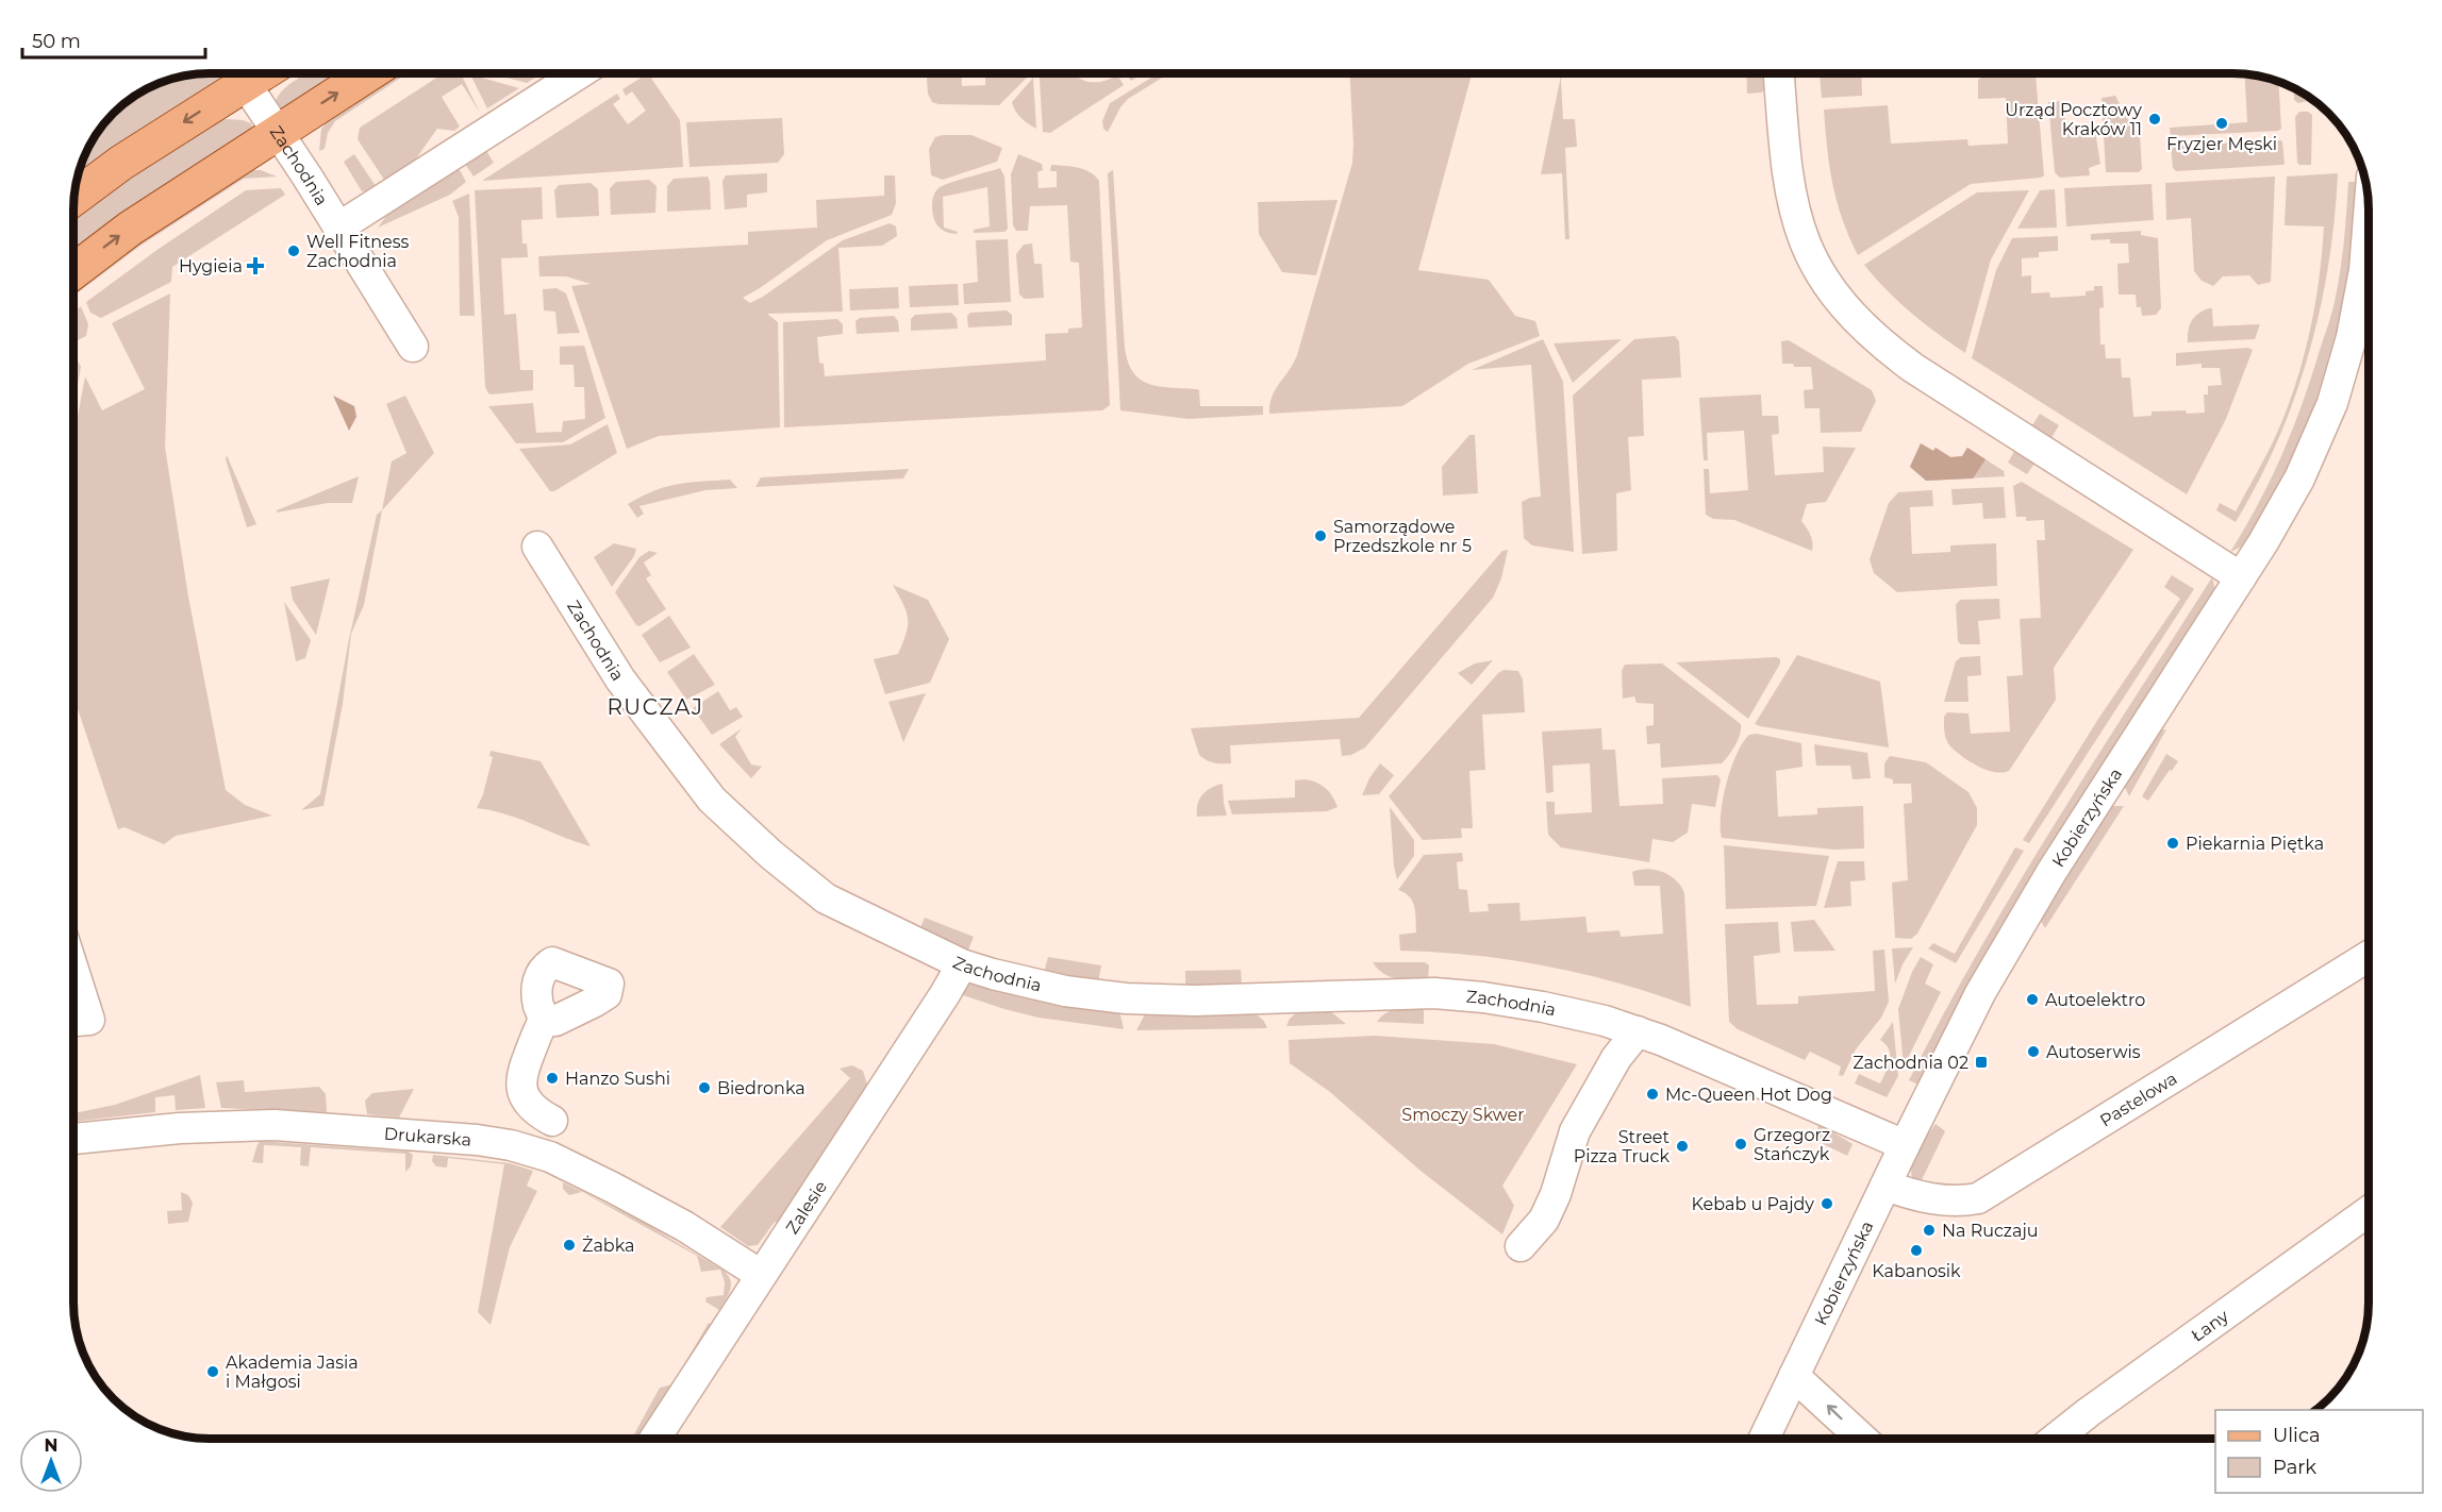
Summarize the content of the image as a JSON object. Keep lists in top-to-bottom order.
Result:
{
  "streets": {
    "street": [
      "Zachodnia",
      "Kobierzyńska",
      "Pastelowa",
      "Drukarska",
      "Zalesie",
      "Łany"
    ]
  },
  "crossings": [
    ["Zachodnia", "Kobierzyńska"],
    ["Zachodnia", "Zalesie"],
    ["Kobierzyńska", "Pastelowa"],
    ["Drukarska", "Zalesie"]
  ],
  "districts": ["RUCZAJ"],
  "parks": ["Smoczy Skwer"],
  "places": {
    "other": [
      "Urząd Pocztowy Kraków 11",
      "Fryzjer Męski",
      "Well Fitness Zachodnia",
      "Samorządowe Przedszkole nr 5",
      "Piekarnia Piętka",
      "Autoelektro",
      "Autoserwis",
      "Hanzo Sushi",
      "Biedronka",
      "Mc-Queen Hot Dog",
      "Grzegorz Stańczyk",
      "Street Pizza Truck",
      "Kebab u Pajdy",
      "Na Ruczaju",
      "Żabka",
      "Kabanosik",
      "Akademia Jasia i Małgosi"
    ],
    "health": ["Hygieia"],
    "transit": ["Zachodnia 02"]
  },
  "legend": ["Ulica", "Park"],
  "scale_bar": "50 m",
  "north": "top"
}
